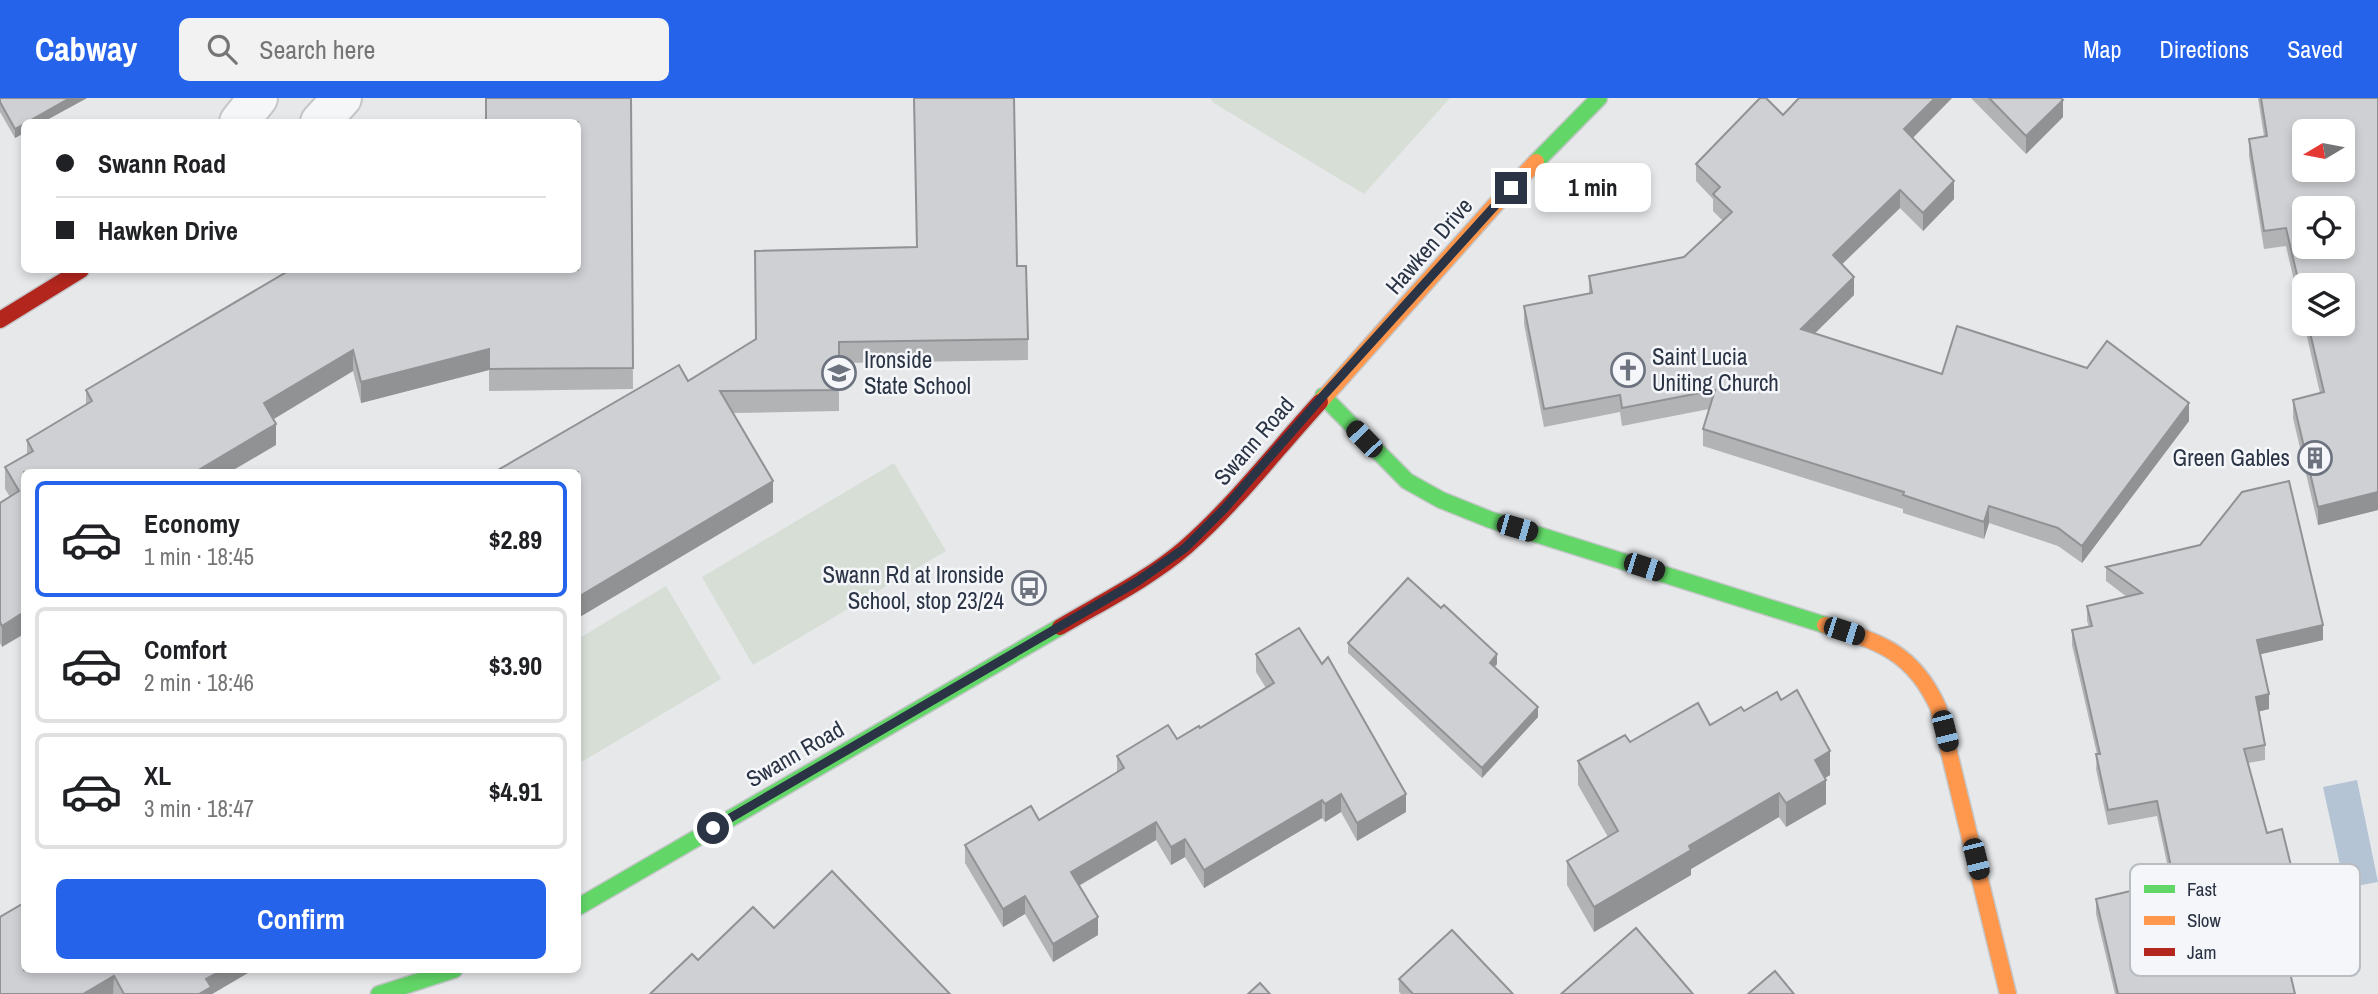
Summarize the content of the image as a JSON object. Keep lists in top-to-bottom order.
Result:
{
  "streets": {
    "main road": ["Hawken Drive", "Swann Road"]
  },
  "crossings": [
    ["Hawken Drive", "Swann Road"]
  ],
  "places": {
    "church": ["Saint Lucia Uniting Church"],
    "school or university": ["Ironside State School"],
    "building": ["Green Gables"],
    "bus stop": ["Swann Rd at Ironside School, stop 23/24"]
  },
  "legend": ["Fast", "Slow", "Jam"],
  "north": "left",
  "page": {
    "header": "Cabway",
    "search": "Search here",
    "nav": ["Map", "Directions", "Saved"],
    "banner": ["Swann Road", "Hawken Drive"],
    "bubble": "1 min",
    "list": [
      {
        "name": "Economy",
        "note": "1 min · 18:45",
        "value": "$2.89"
      },
      {
        "name": "Comfort",
        "note": "2 min · 18:46",
        "value": "$3.90"
      },
      {
        "name": "XL",
        "note": "3 min · 18:47",
        "value": "$4.91"
      }
    ],
    "buttons": "Confirm"
  }
}
